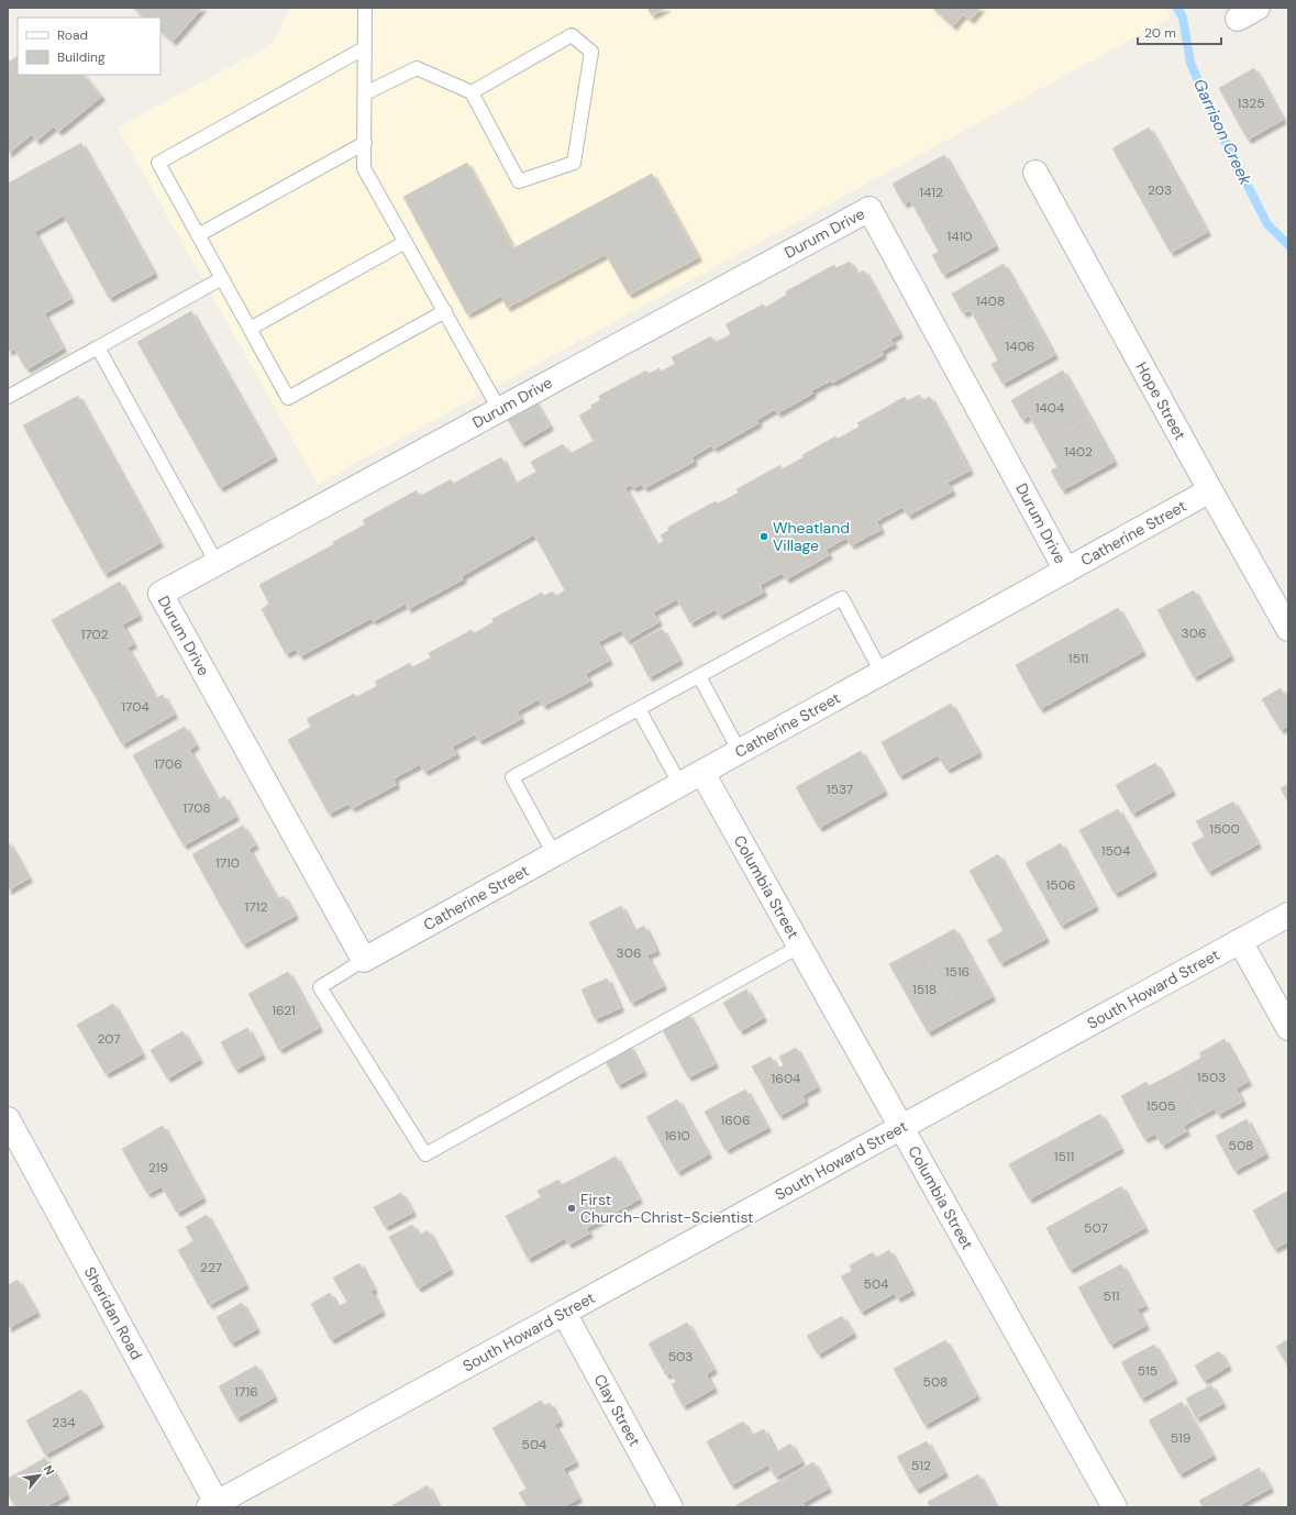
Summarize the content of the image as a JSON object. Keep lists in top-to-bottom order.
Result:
{
  "streets": {
    "street": [
      "Durum Drive",
      "Hope Street",
      "Catherine Street",
      "Columbia Street",
      "South Howard Street",
      "Sheridan Road",
      "Clay Street"
    ]
  },
  "crossings": [
    ["Durum Drive", "Catherine Street"],
    ["Hope Street", "Catherine Street"],
    ["Catherine Street", "Columbia Street"],
    ["Columbia Street", "South Howard Street"],
    ["South Howard Street", "Sheridan Road"],
    ["South Howard Street", "Clay Street"]
  ],
  "water": ["Garrison Creek"],
  "places": ["Wheatland Village", "First Church-Christ-Scientist"],
  "house_numbers": [
    "1325",
    "203",
    "1412",
    "1410",
    "1408",
    "1406",
    "1404",
    "1402",
    "306",
    "1702",
    "1511",
    "1704",
    "1706",
    "1537",
    "1708",
    "1500",
    "1504",
    "1710",
    "1506",
    "1712",
    "306",
    "1516",
    "1518",
    "1621",
    "207",
    "1503",
    "1604",
    "1505",
    "1606",
    "1610",
    "508",
    "1511",
    "219",
    "507",
    "227",
    "504",
    "511",
    "503",
    "515",
    "508",
    "1716",
    "234",
    "519",
    "504",
    "512"
  ],
  "legend": ["Road", "Building"],
  "scale_bar": "20 m",
  "north": "top right"
}
